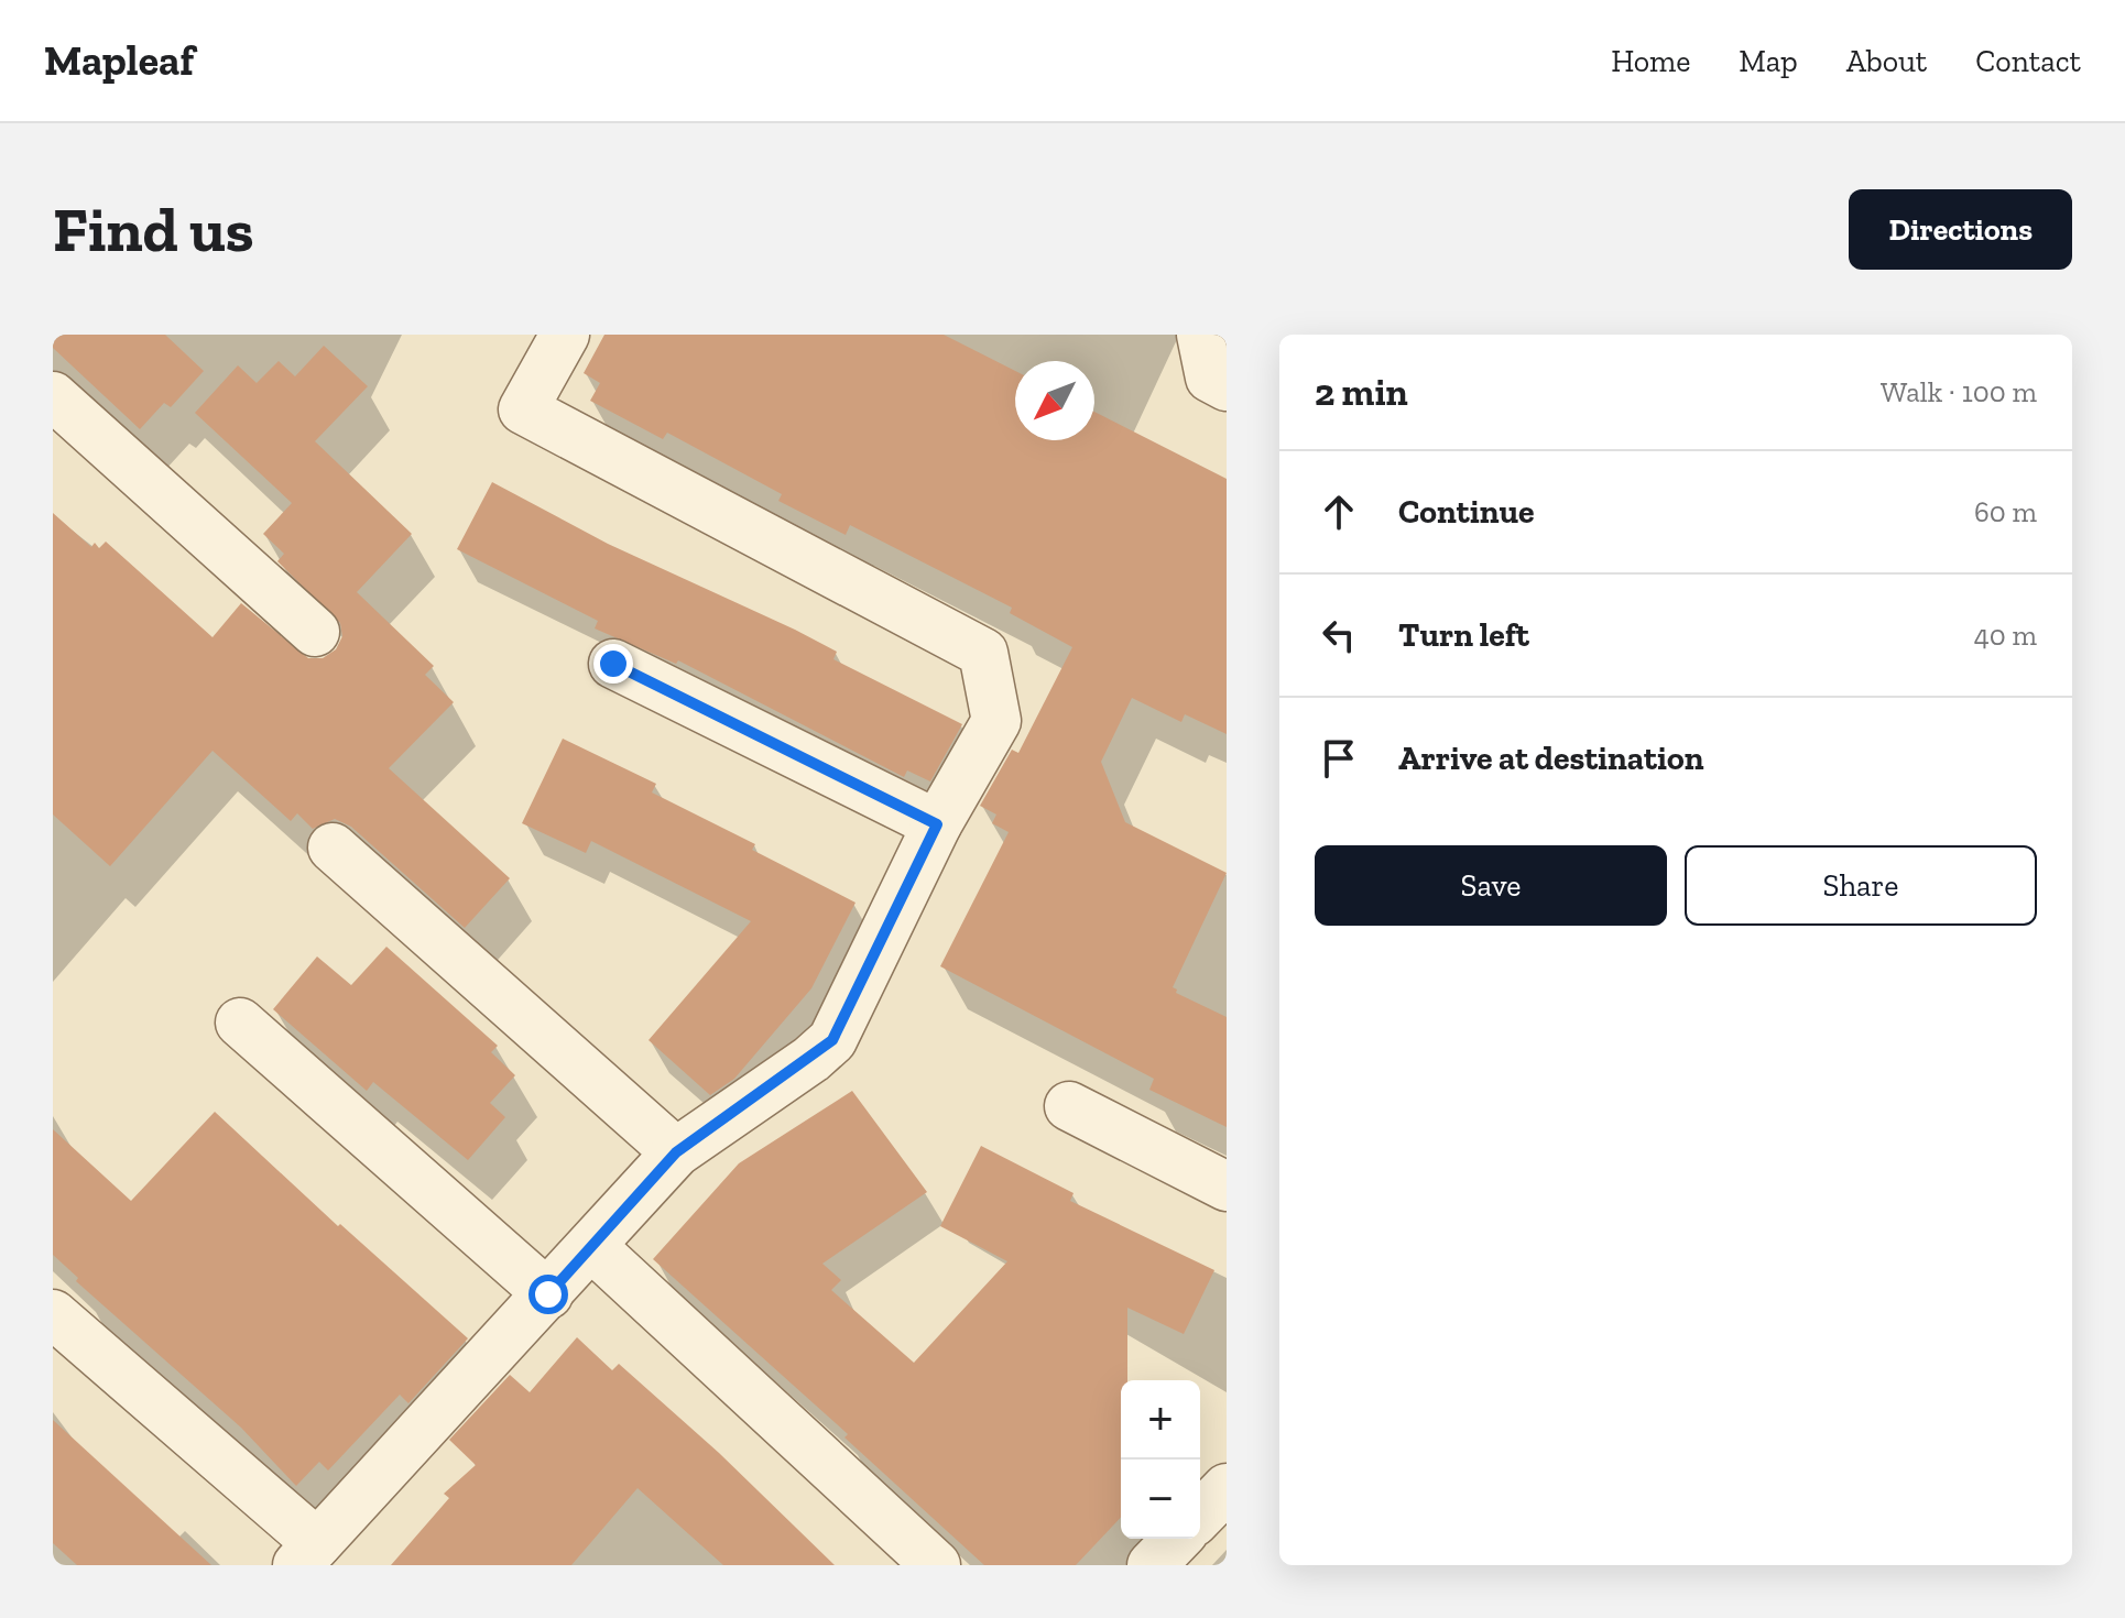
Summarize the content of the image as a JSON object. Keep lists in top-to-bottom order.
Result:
{
  "north": "bottom left",
  "page": {
    "header": "Mapleaf",
    "nav": [
      "Home",
      "Map",
      "About",
      "Contact"
    ],
    "buttons": [
      "Directions",
      ["Save", "Share"]
    ],
    "title": "Find us",
    "heading": ["2 min", "Walk · 100 m"],
    "list": [
      ["Continue", "60 m"],
      ["Turn left", "40 m"],
      "Arrive at destination"
    ],
    "map_buttons": ["+", "−"]
  }
}
